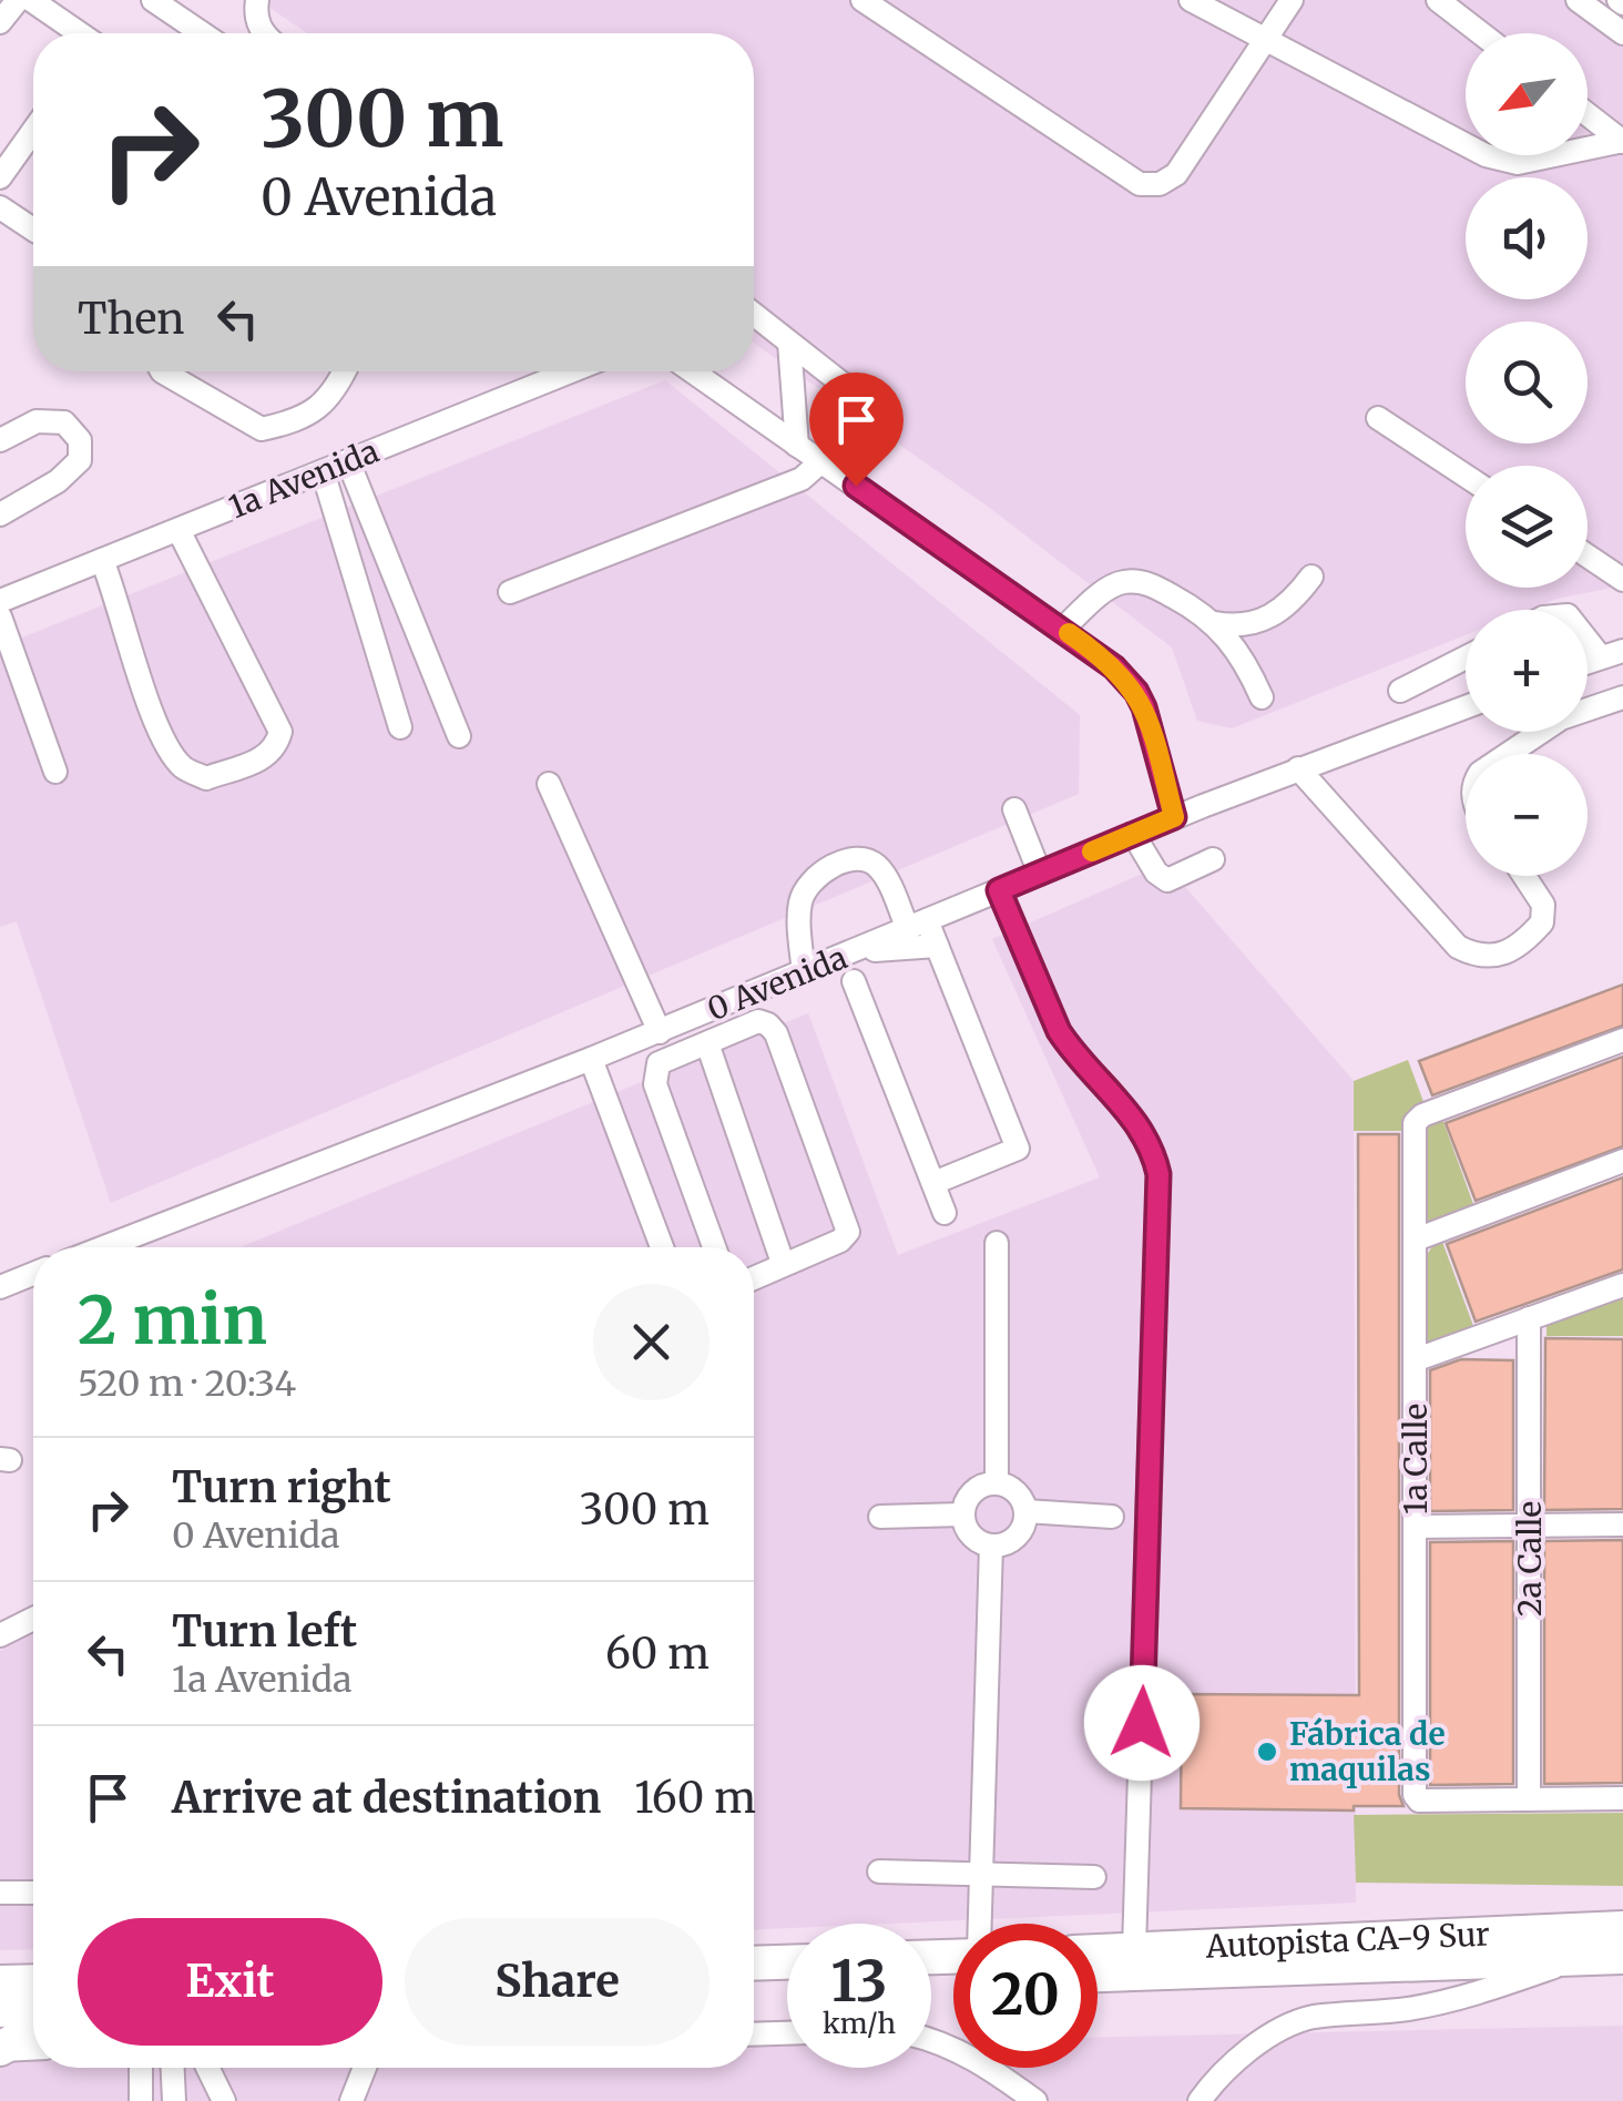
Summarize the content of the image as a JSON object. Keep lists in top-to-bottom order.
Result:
{
  "streets": {
    "highway": ["Autopista CA-9 Sur"],
    "street": [
      "1a Avenida",
      "0 Avenida",
      "1a Calle",
      "2a Calle"
    ]
  },
  "crossings": [
    ["1a Calle", "2a Calle"]
  ],
  "places": ["Fábrica de maquilas"],
  "north": "bottom left",
  "page": {
    "map_buttons": ["+", "−"],
    "turn": ["300 m", "0 Avenida"],
    "then": "Then",
    "heading": ["2 min", "520 m · 20:34"],
    "list": [
      {
        "name": "Turn right",
        "note": "0 Avenida",
        "value": "300 m"
      },
      {
        "name": "Turn left",
        "note": "1a Avenida",
        "value": "60 m"
      },
      {
        "name": "Arrive at destination",
        "value": "160 m"
      }
    ],
    "buttons": ["Exit", "Share"],
    "speed": "13 km/h",
    "limit": "20"
  }
}
